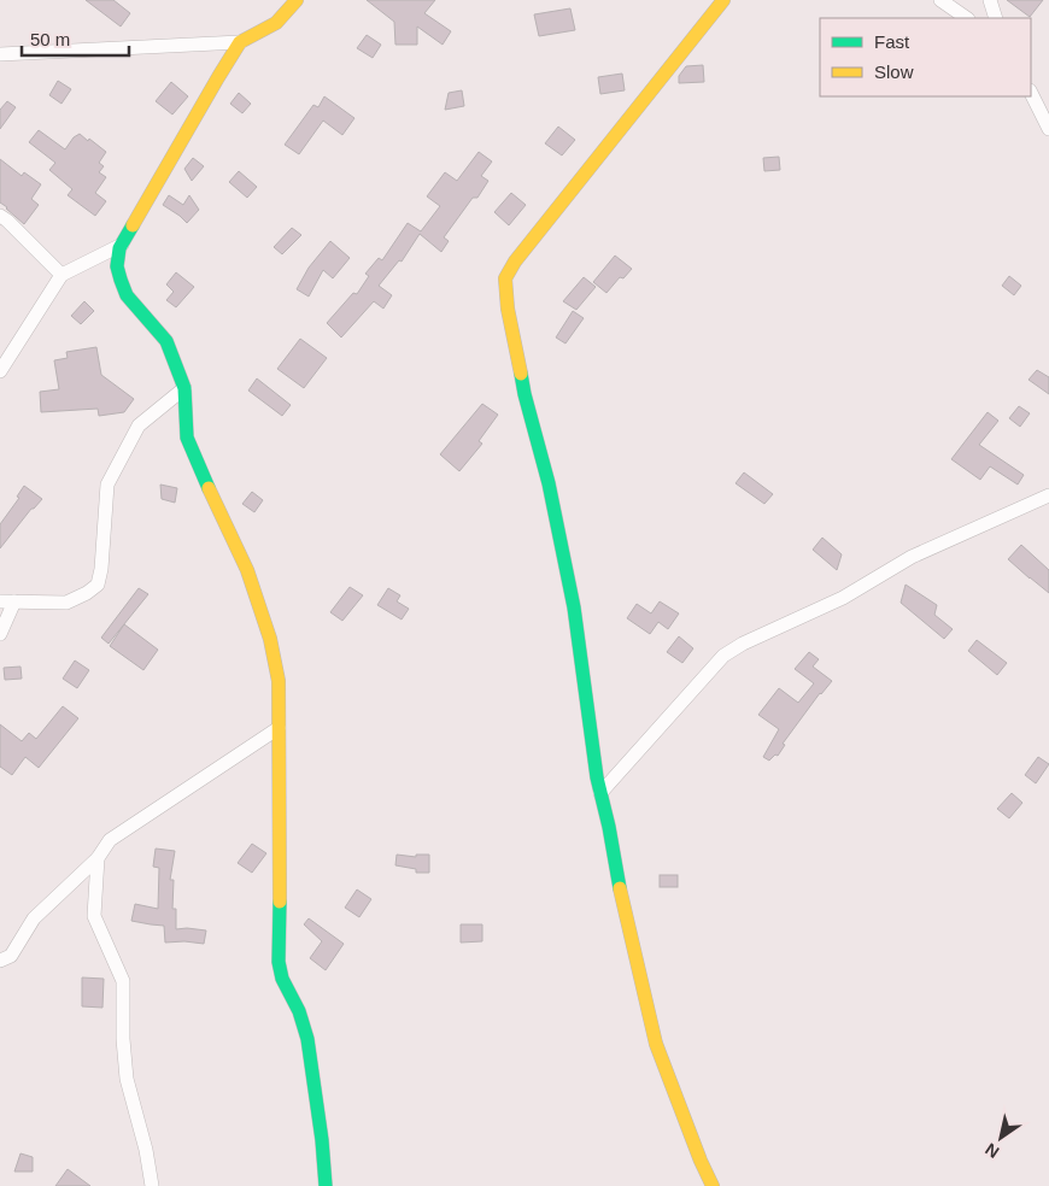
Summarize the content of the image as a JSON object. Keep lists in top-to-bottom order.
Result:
{
  "legend": ["Fast", "Slow"],
  "scale_bar": "50 m",
  "north": "bottom left"
}
